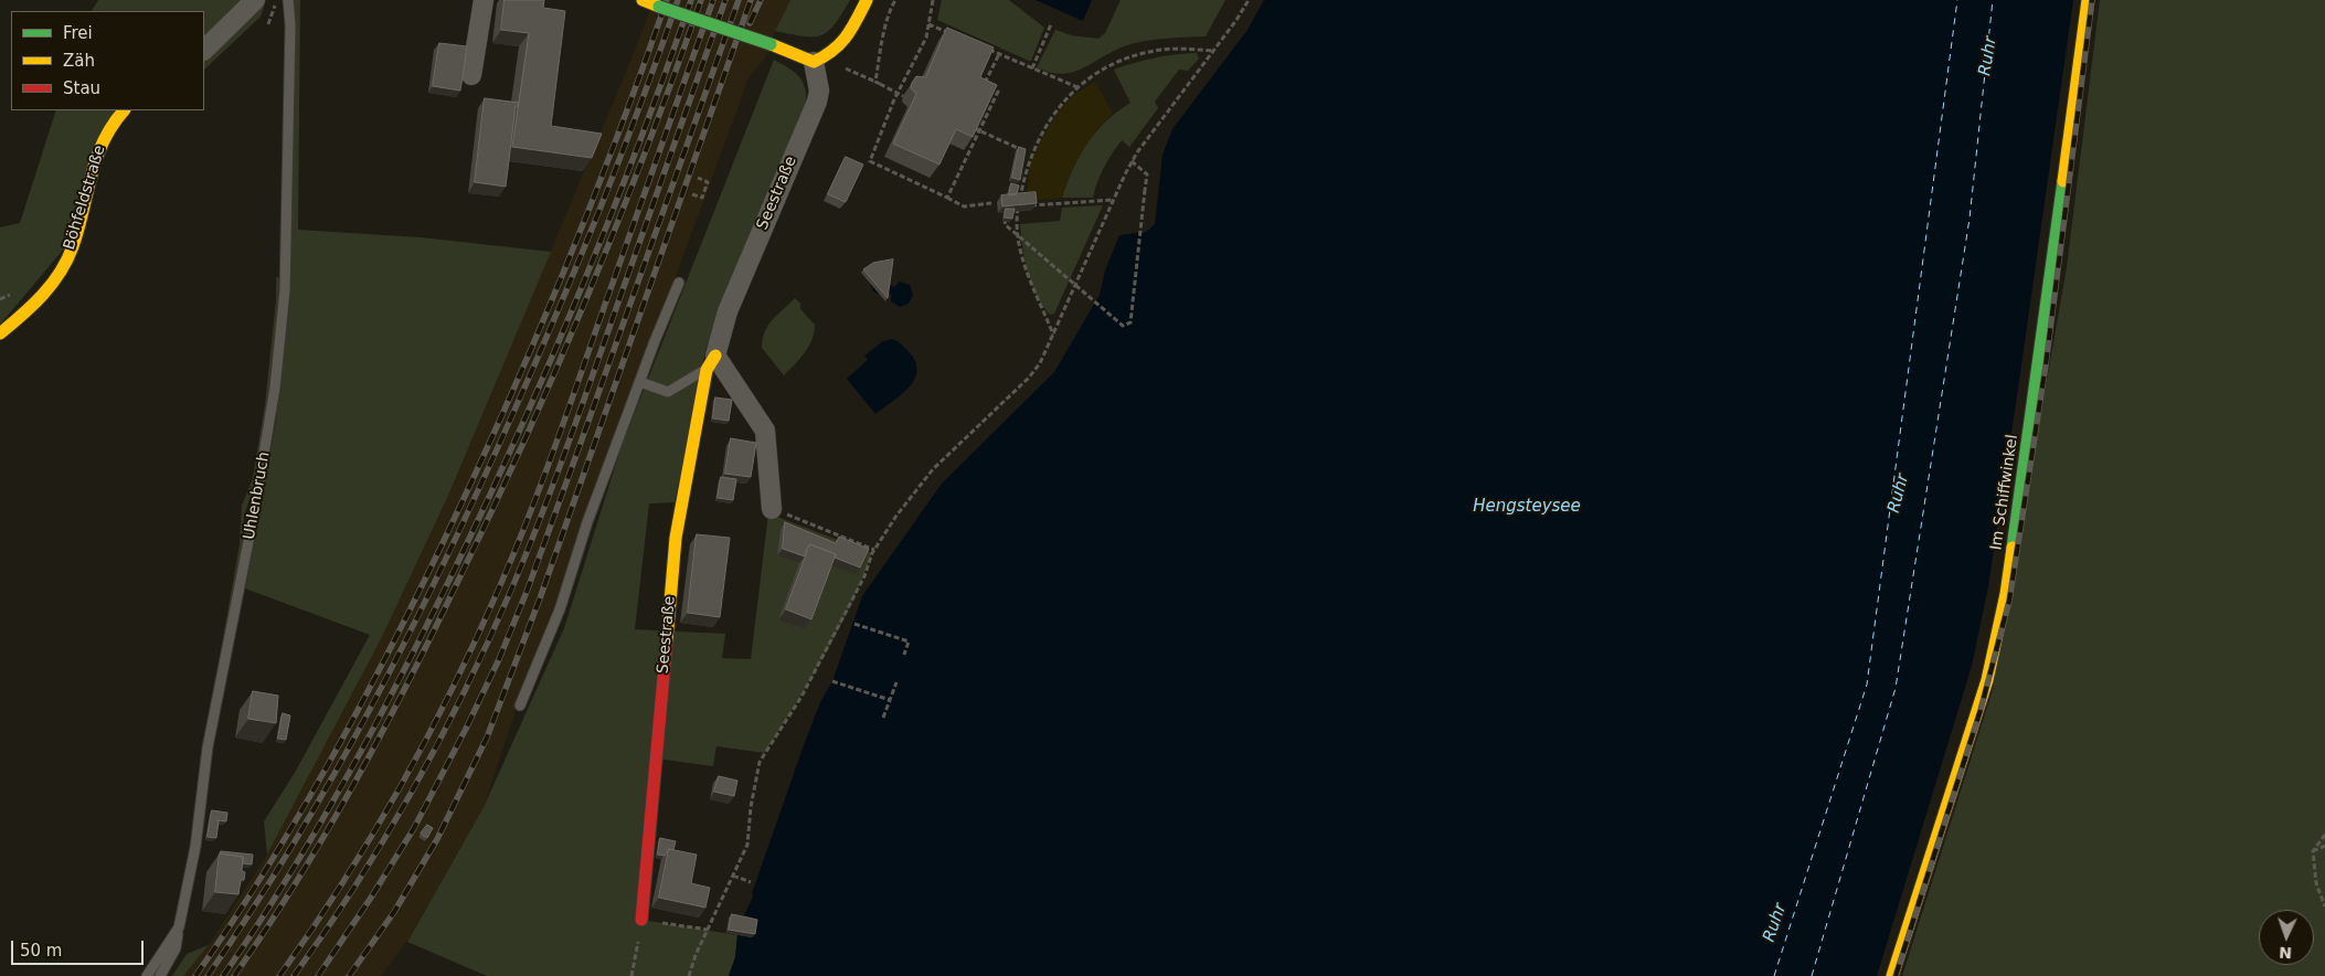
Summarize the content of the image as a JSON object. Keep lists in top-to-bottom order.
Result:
{
  "streets": {
    "street": ["Seestraße", "Böhfeldstraße", "Im Schiffwinkel"],
    "lane": ["Uhlenbruch"]
  },
  "water": ["Ruhr", "Hengsteysee"],
  "legend": ["Frei", "Zäh", "Stau"],
  "scale_bar": "50 m",
  "north": "bottom"
}
